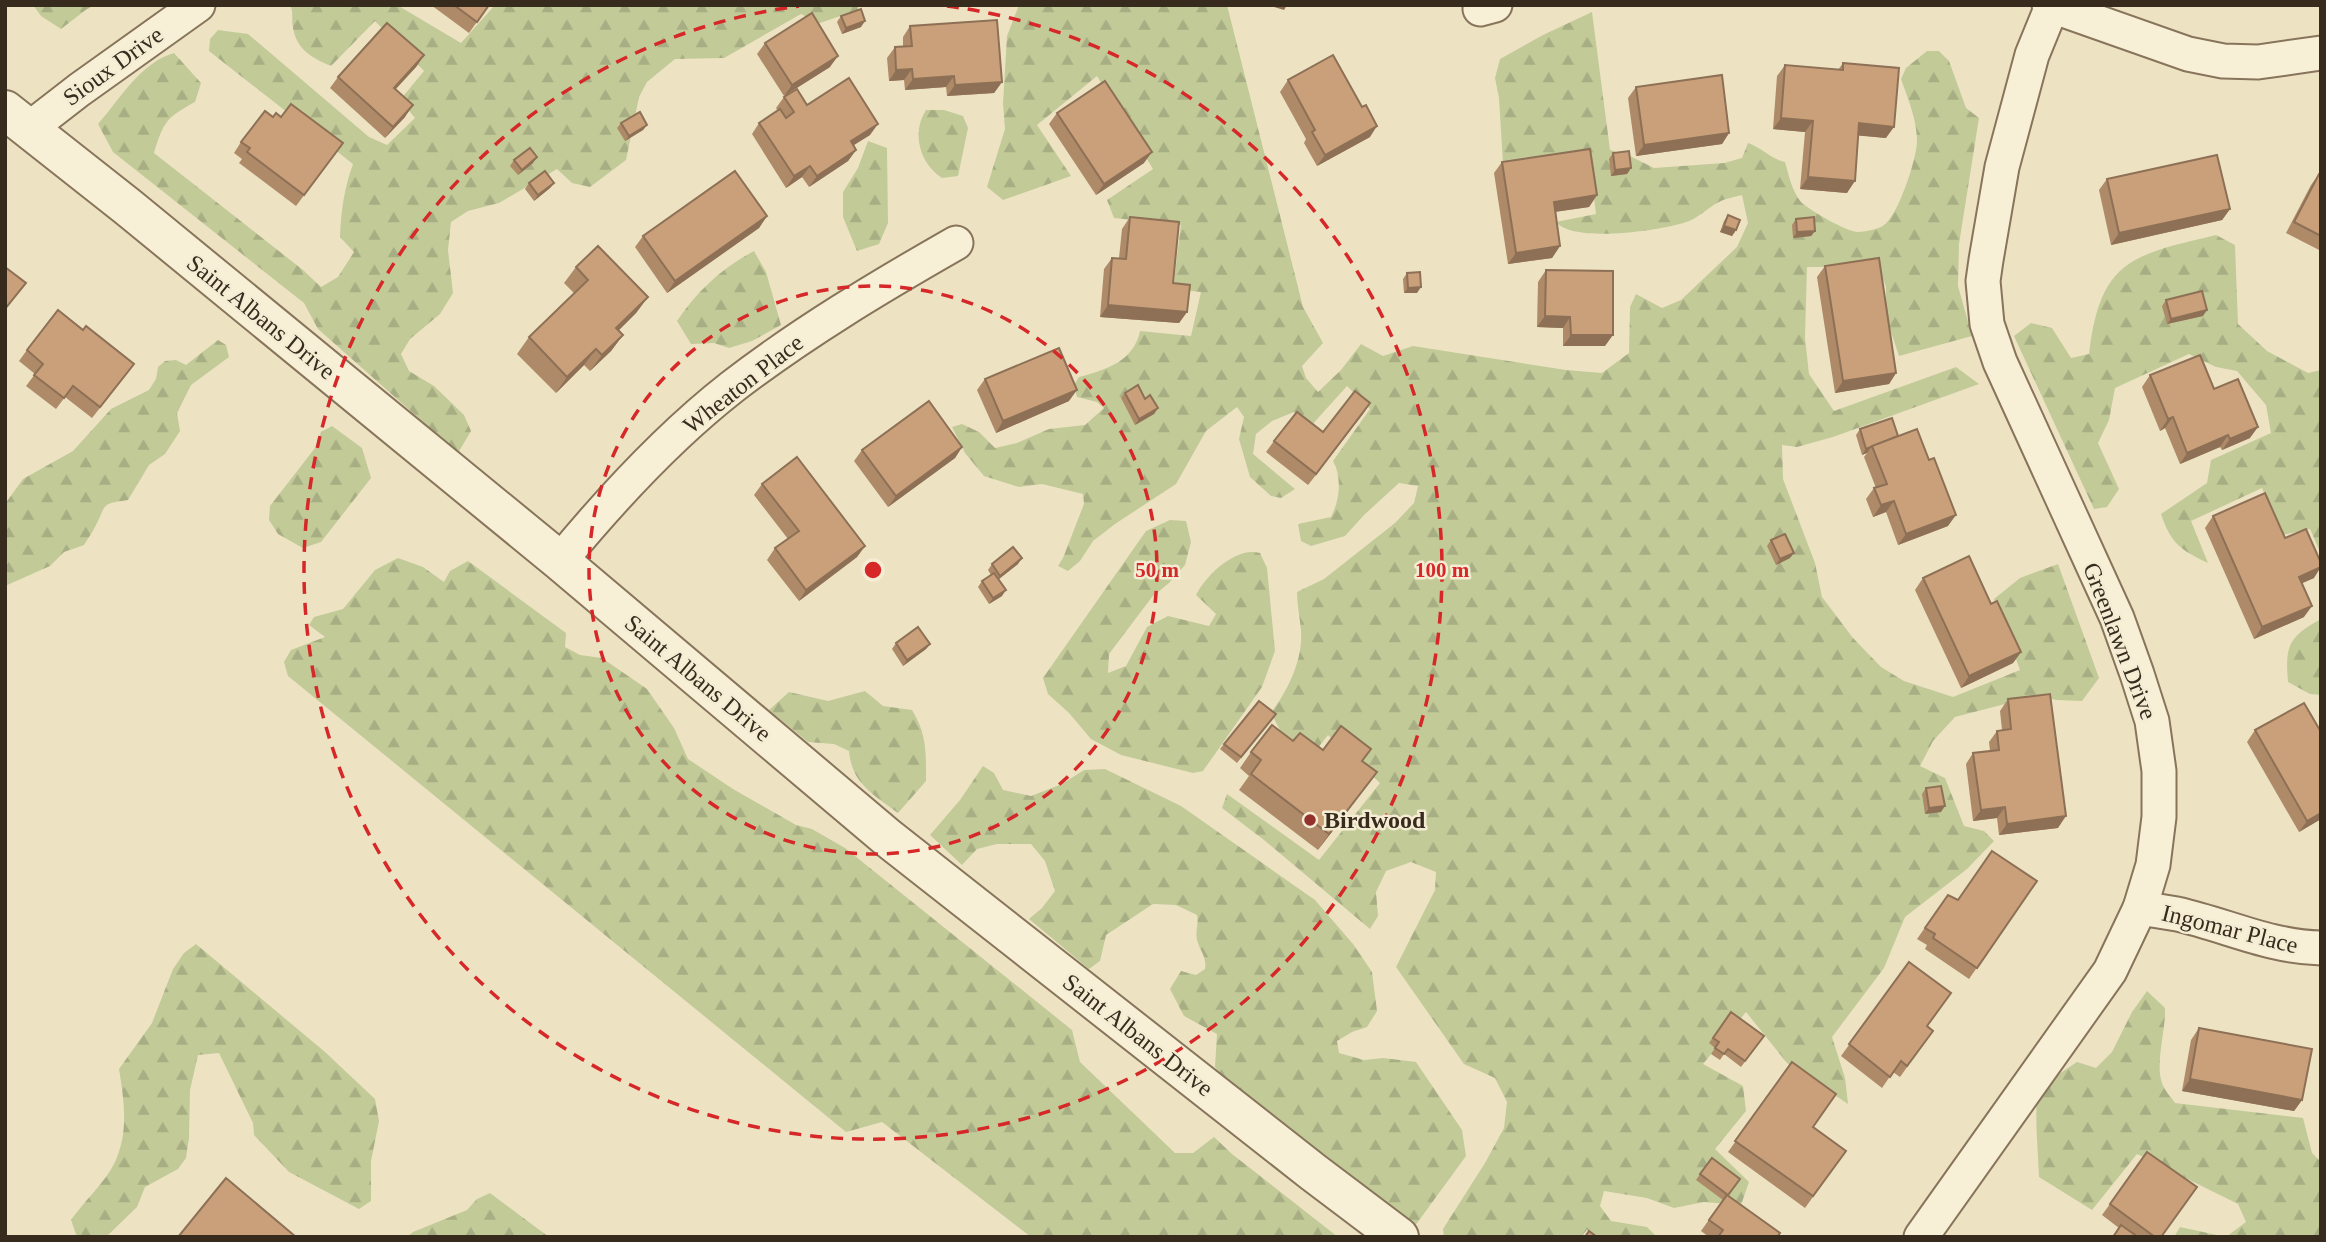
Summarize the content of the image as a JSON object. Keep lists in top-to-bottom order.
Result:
{
  "streets": {
    "street": [
      "Sioux Drive",
      "Saint Albans Drive",
      "Wheaton Place",
      "Greenlawn Drive",
      "Ingomar Place"
    ]
  },
  "crossings": [
    ["Sioux Drive", "Saint Albans Drive"],
    ["Saint Albans Drive", "Wheaton Place"],
    ["Greenlawn Drive", "Ingomar Place"]
  ],
  "places": ["Birdwood"],
  "rings": ["50 m", "100 m"]
}
